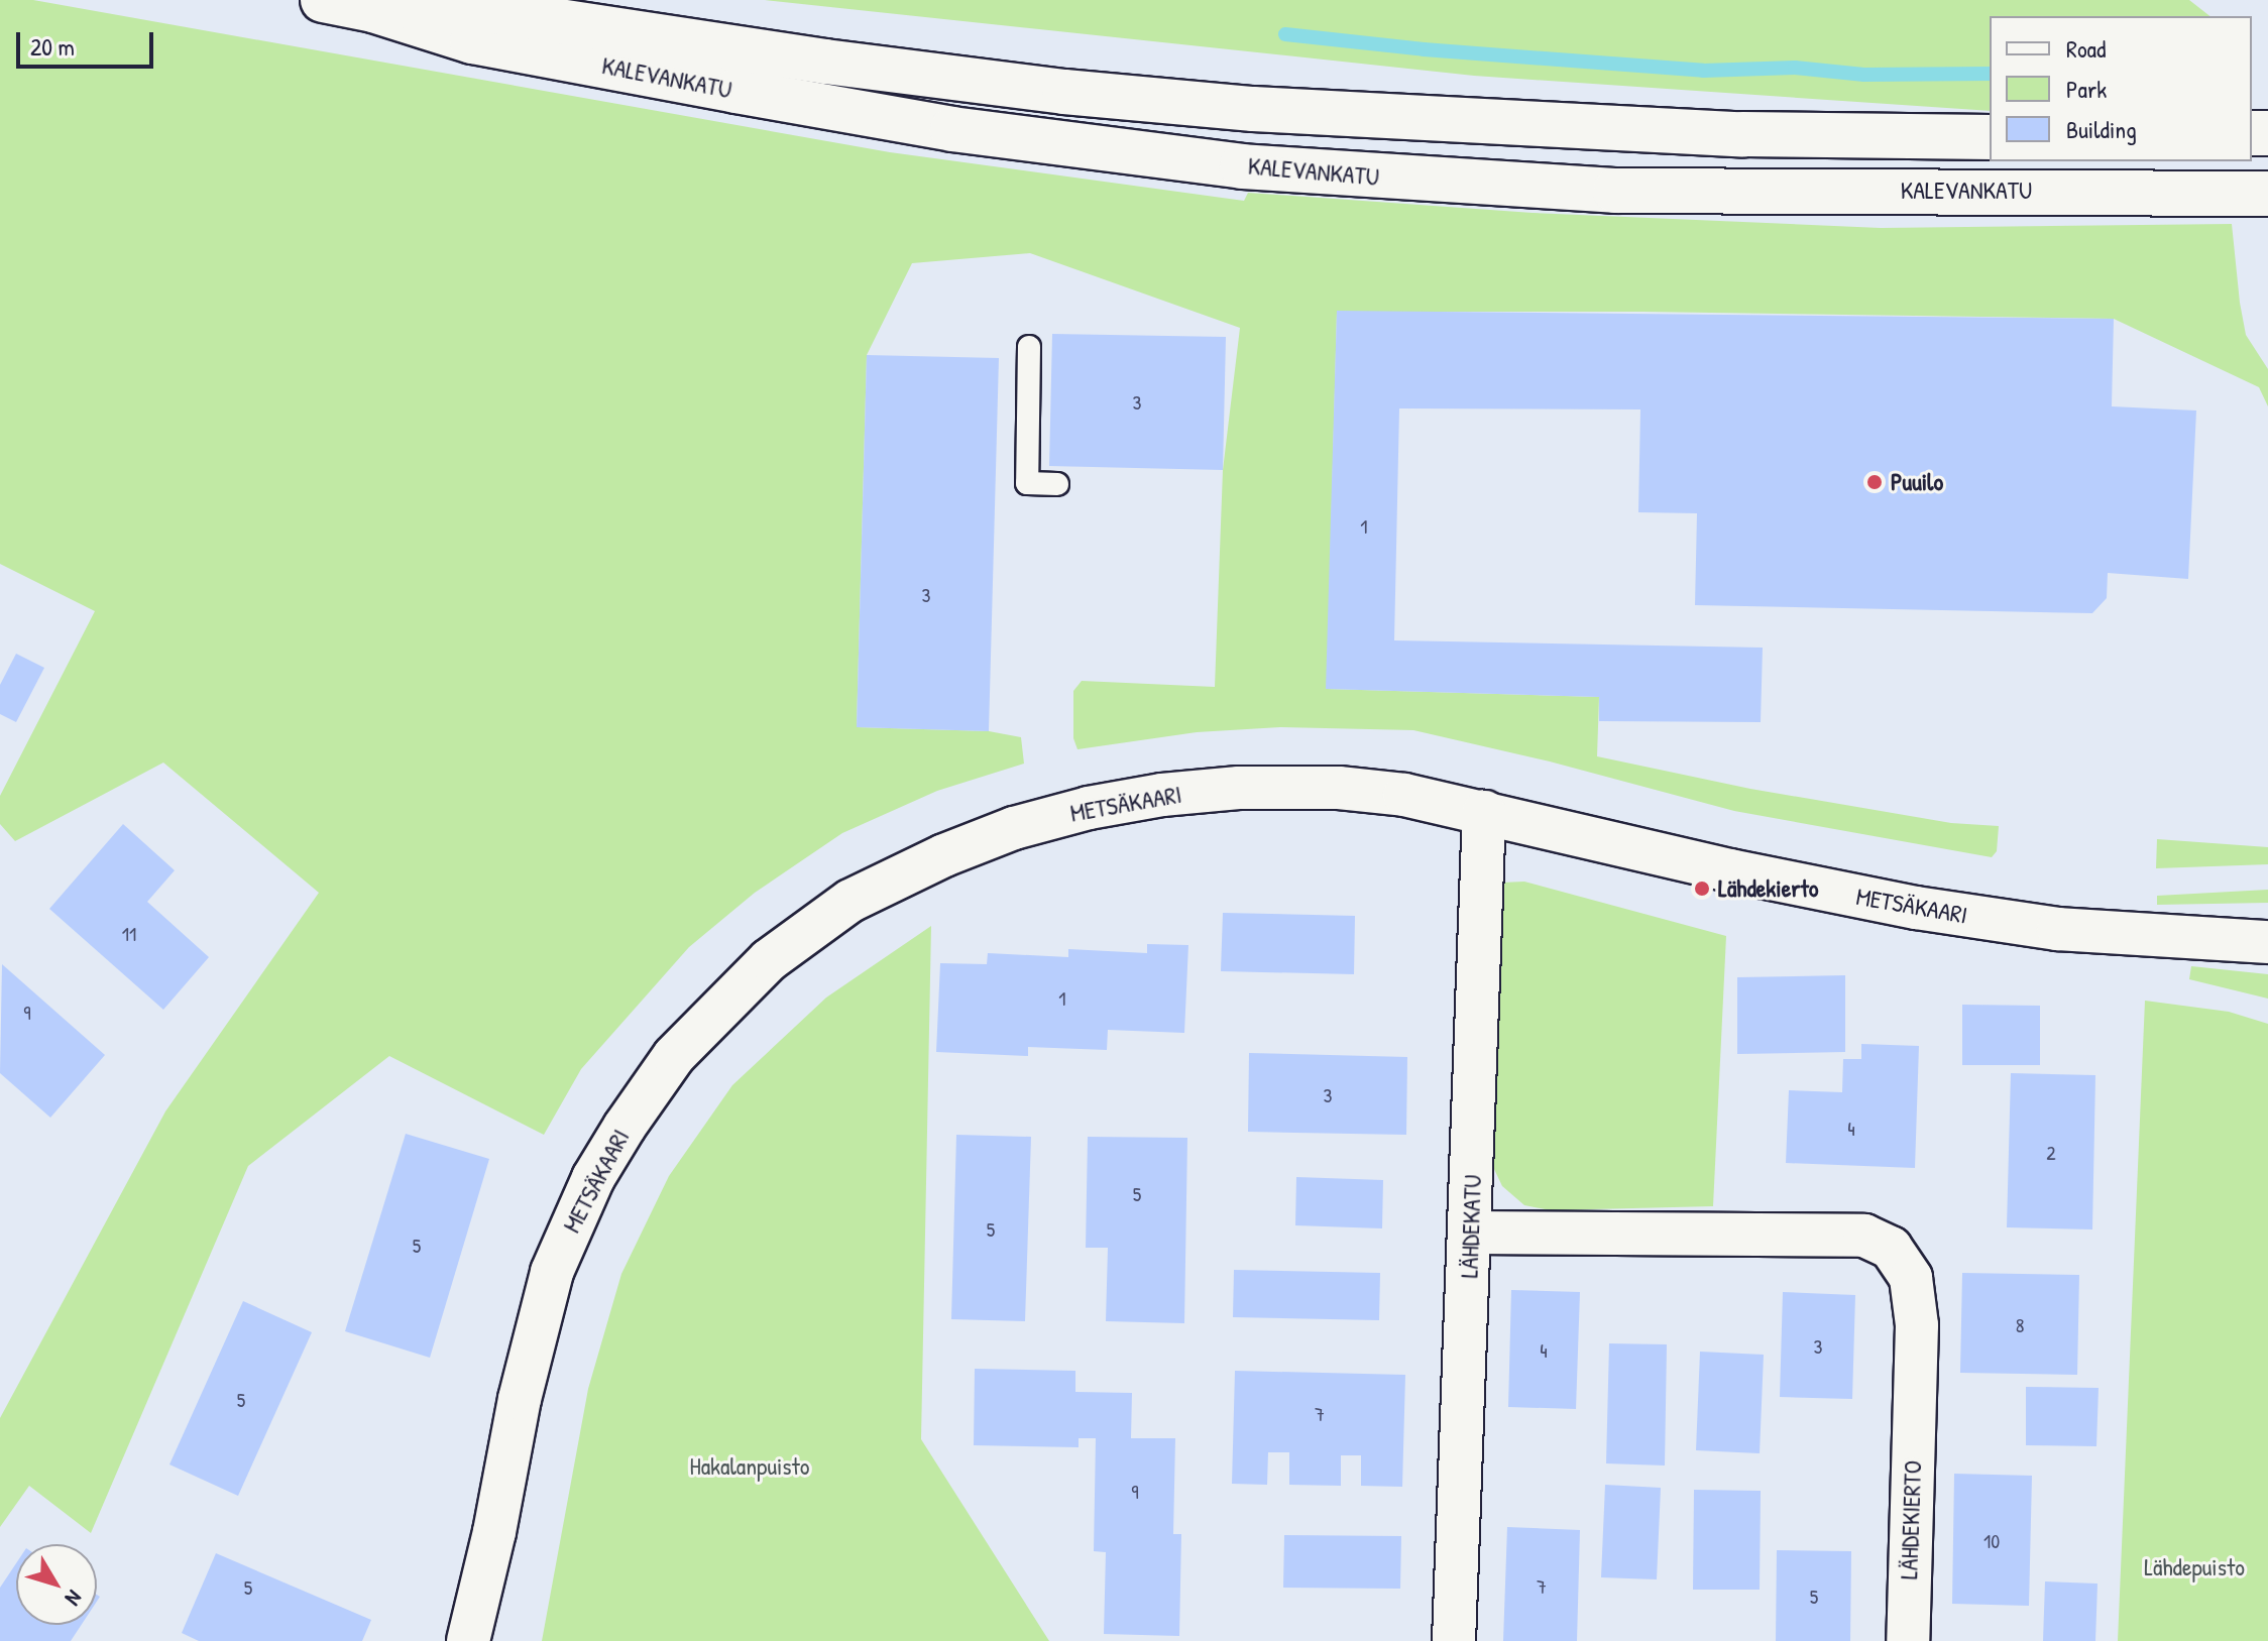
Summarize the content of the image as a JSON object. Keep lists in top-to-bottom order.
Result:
{
  "streets": {
    "main road": ["KALEVANKATU"],
    "street": ["METSÄKAARI", "LÄHDEKATU", "LÄHDEKIERTO"]
  },
  "crossings": [
    ["METSÄKAARI", "LÄHDEKATU"],
    ["LÄHDEKATU", "LÄHDEKIERTO"]
  ],
  "parks": ["Hakalanpuisto", "Lähdepuisto"],
  "places": ["Puuilo", "Lähdekierto"],
  "house_numbers": [
    "3",
    "1",
    "3",
    "11",
    "1",
    "9",
    "3",
    "4",
    "2",
    "5",
    "5",
    "5",
    "8",
    "3",
    "4",
    "5",
    "7",
    "9",
    "10",
    "7",
    "5",
    "5"
  ],
  "legend": ["Road", "Park", "Building"],
  "scale_bar": "20 m",
  "north": "bottom right"
}
